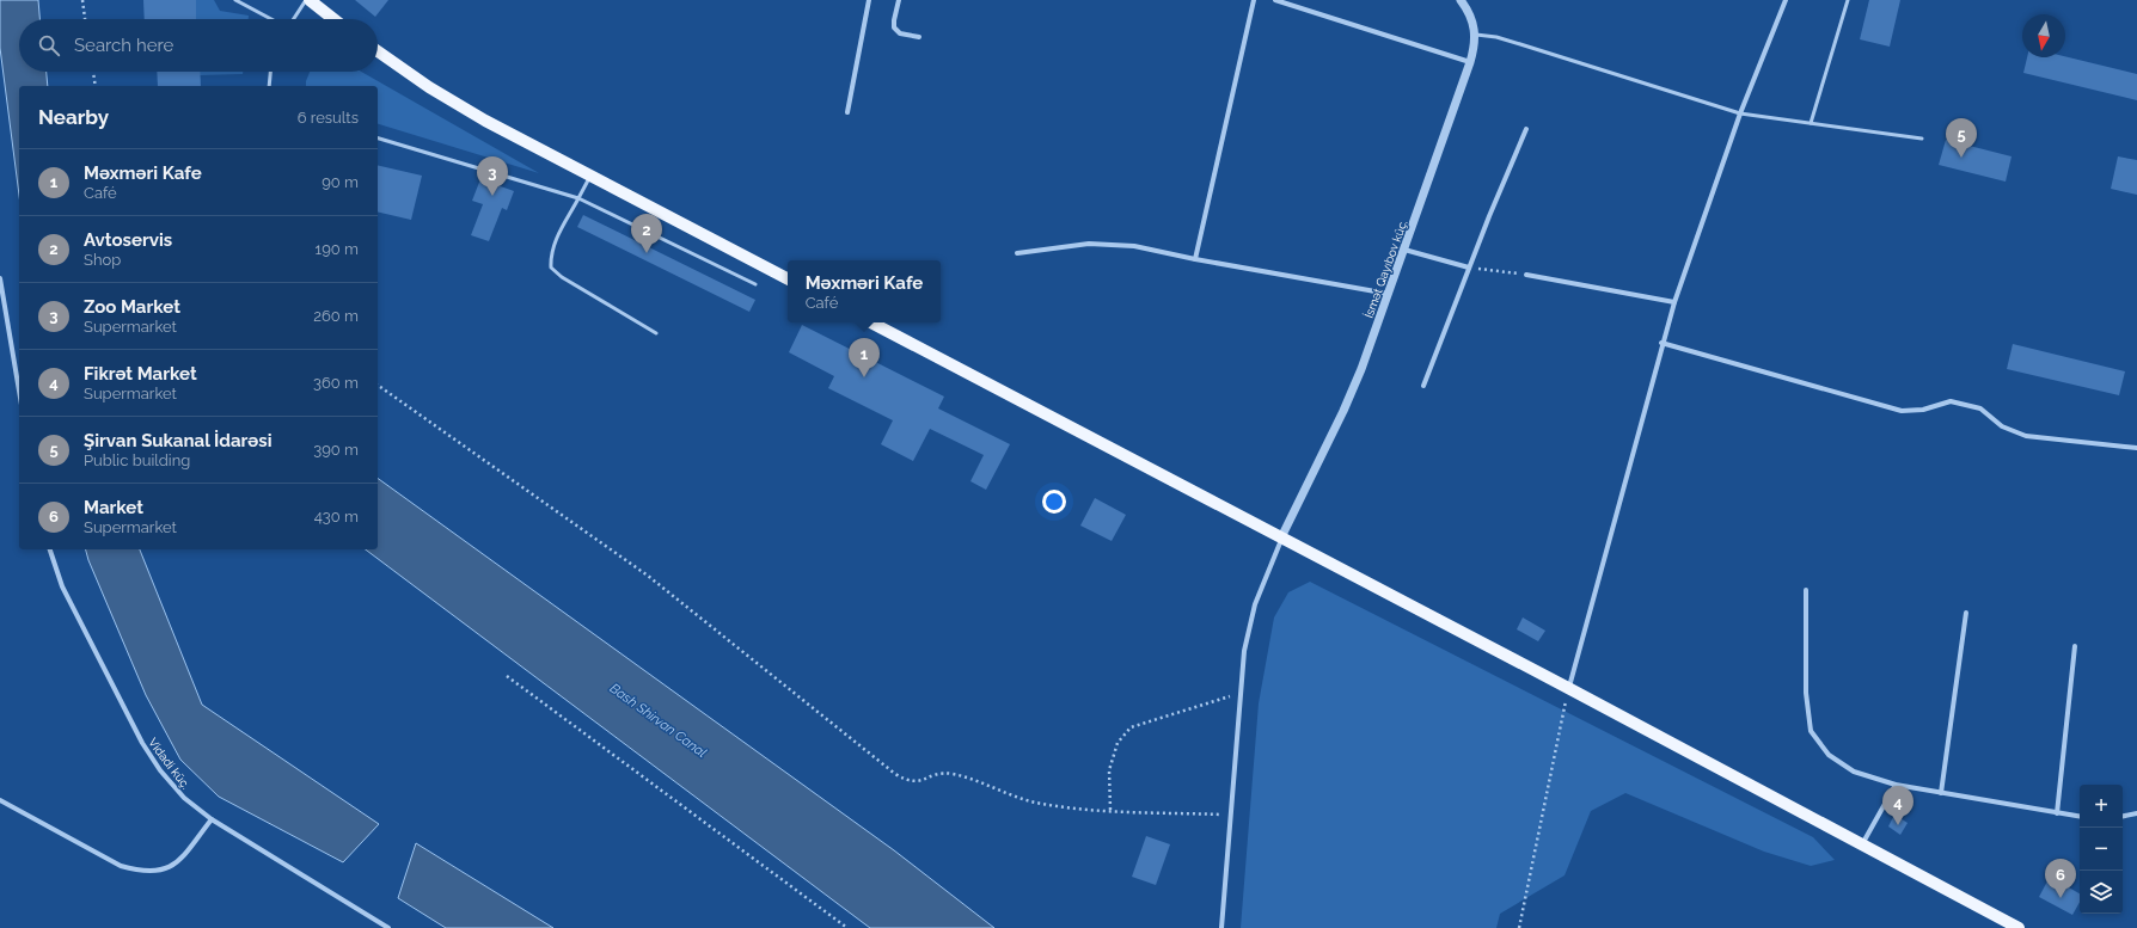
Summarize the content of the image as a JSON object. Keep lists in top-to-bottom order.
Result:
{
  "streets": {
    "street": ["İsmət Qayıbov küç.", "Vidadi küç."]
  },
  "water": ["Bash Shirvan Canal"],
  "north": "bottom",
  "page": {
    "search": "Search here",
    "heading": ["Nearby", "6 results"],
    "pins": [
      "5",
      "3",
      "2",
      "1",
      "4",
      "6"
    ],
    "list": [
      {
        "mark": "1",
        "name": "Məxməri Kafe",
        "note": "Café",
        "value": "90 m"
      },
      {
        "mark": "2",
        "name": "Avtoservis",
        "note": "Shop",
        "value": "190 m"
      },
      {
        "mark": "3",
        "name": "Zoo Market",
        "note": "Supermarket",
        "value": "260 m"
      },
      {
        "mark": "4",
        "name": "Fikrət Market",
        "note": "Supermarket",
        "value": "360 m"
      },
      {
        "mark": "5",
        "name": "Şirvan Sukanal İdarəsi",
        "note": "Public building",
        "value": "390 m"
      },
      {
        "mark": "6",
        "name": "Market",
        "note": "Supermarket",
        "value": "430 m"
      }
    ],
    "popup": ["Məxməri Kafe", "Café"],
    "map_buttons": ["+", "−"]
  }
}
